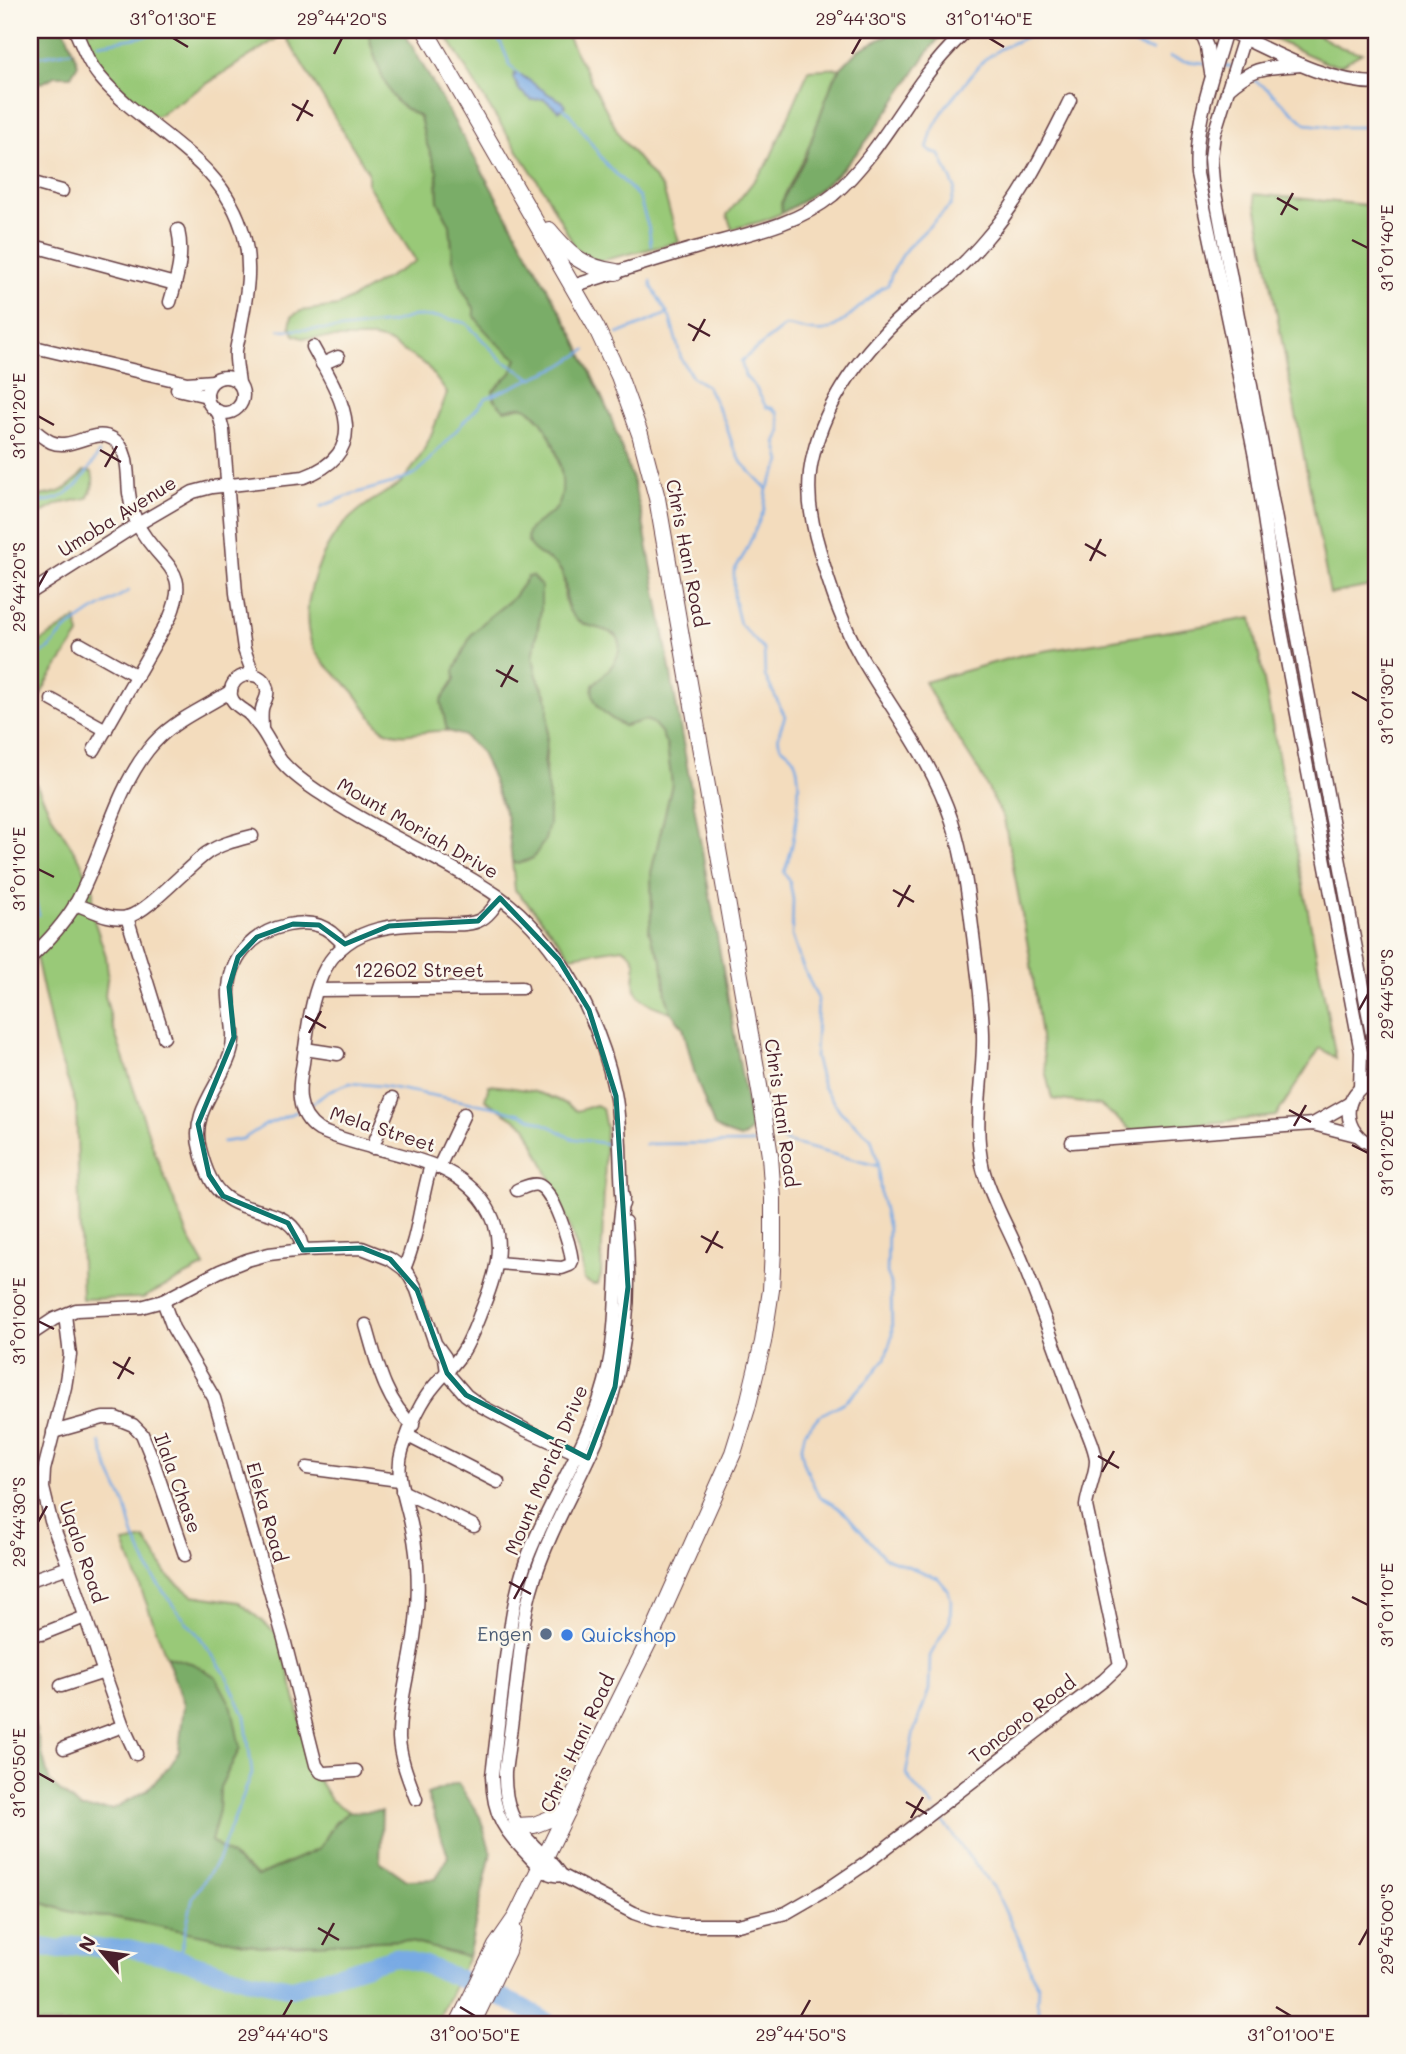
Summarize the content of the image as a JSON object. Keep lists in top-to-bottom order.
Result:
{
  "streets": {
    "main road": ["Chris Hani Road"],
    "street": [
      "Umoba Avenue",
      "Mount Moriah Drive",
      "122602 Street",
      "Mela Street",
      "Ilala Chase",
      "Eleka Road",
      "Uqalo Road",
      "Toncoro Road"
    ]
  },
  "crossings": [
    ["Chris Hani Road", "Mount Moriah Drive"],
    ["Chris Hani Road", "Toncoro Road"],
    ["Mount Moriah Drive", "Mela Street"],
    ["Mount Moriah Drive", "Toncoro Road"],
    ["122602 Street", "Mela Street"],
    ["Ilala Chase", "Uqalo Road"]
  ],
  "places": ["Engen", "Quickshop"],
  "north": "top left",
  "coordinates": [
    "31°01'30\"E",
    "29°44'20\"S",
    "29°44'30\"S",
    "31°01'40\"E",
    "31°01'20\"E",
    "31°01'10\"E",
    "29°44'50\"S",
    "31°01'00\"E",
    "31°00'50\"E",
    "29°45'00\"S",
    "29°44'40\"S"
  ]
}
